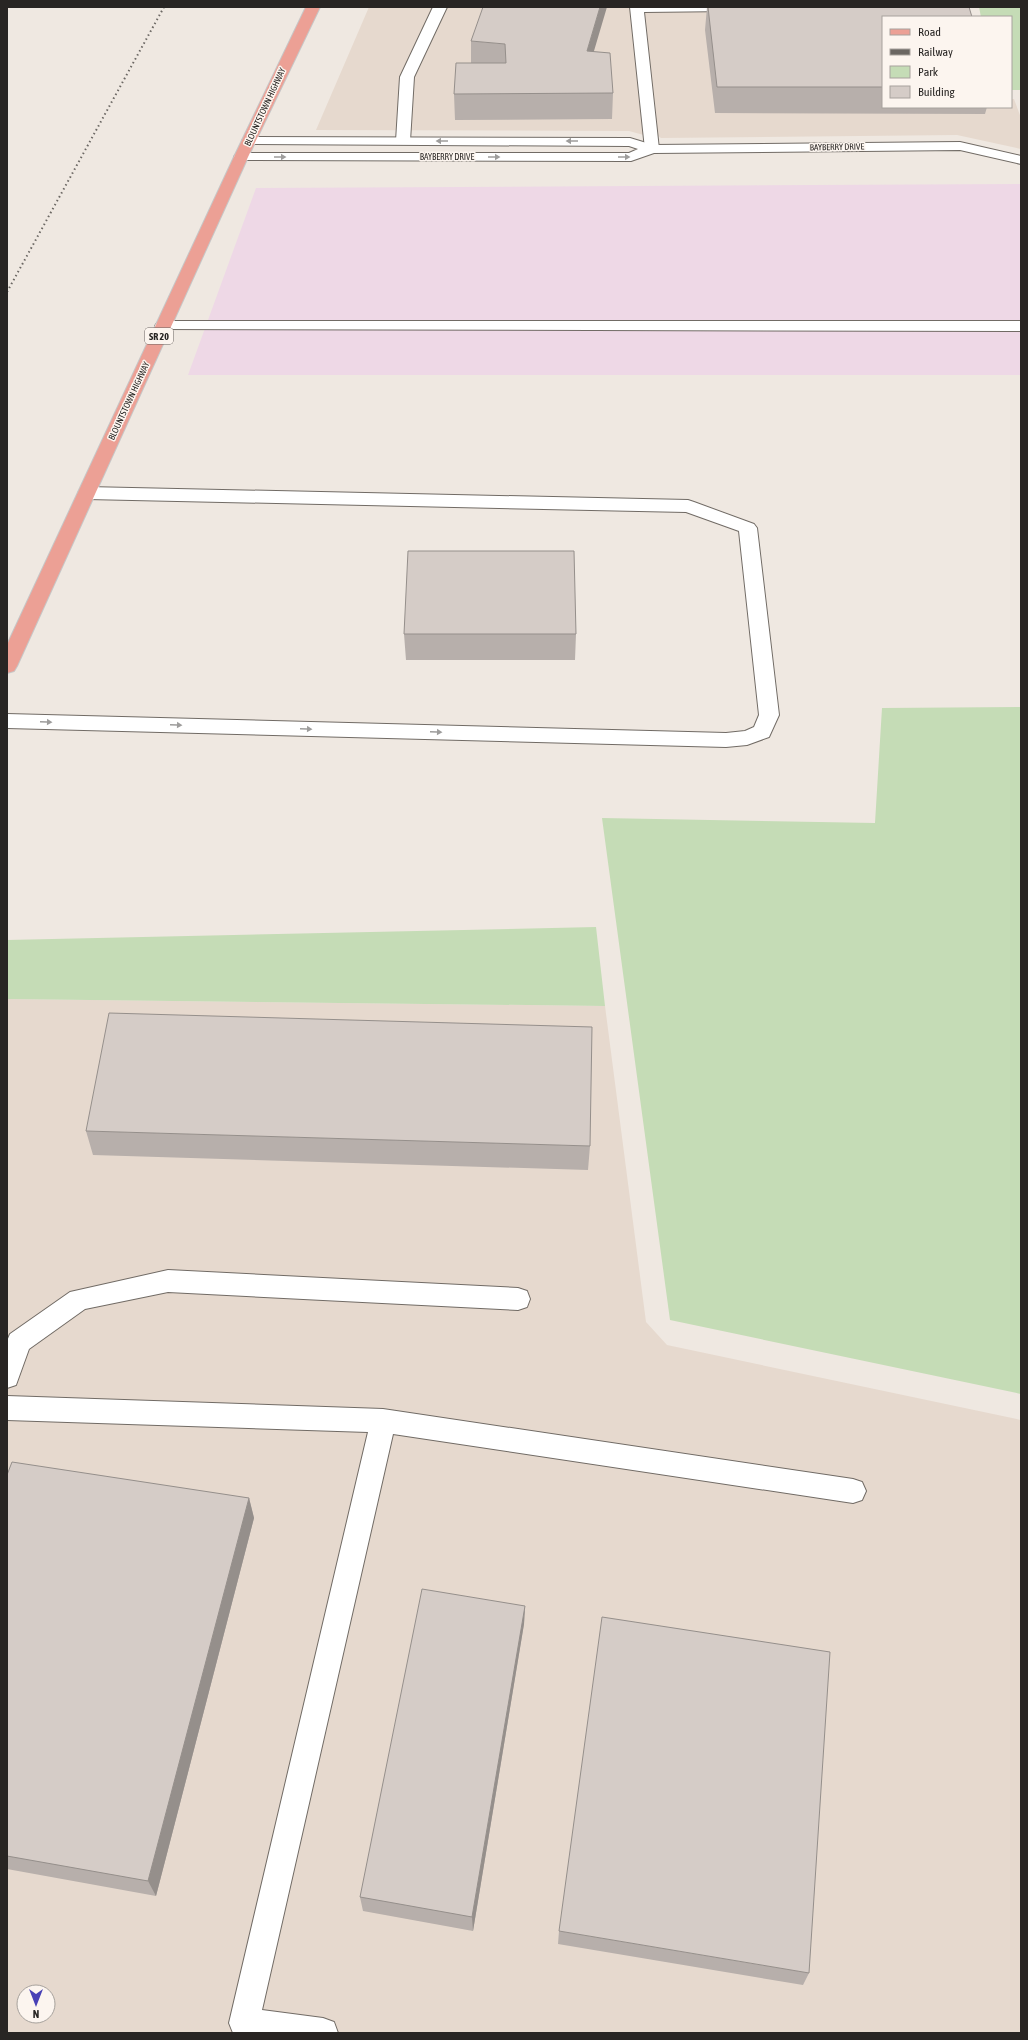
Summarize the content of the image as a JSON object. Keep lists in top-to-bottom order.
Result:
{
  "streets": {
    "main road": ["BLOUNTSTOWN HIGHWAY", "SR 20"],
    "street": ["BAYBERRY DRIVE"]
  },
  "crossings": [
    ["BLOUNTSTOWN HIGHWAY", "BAYBERRY DRIVE"]
  ],
  "legend": [
    "Road",
    "Railway",
    "Park",
    "Building"
  ],
  "north": "bottom"
}
